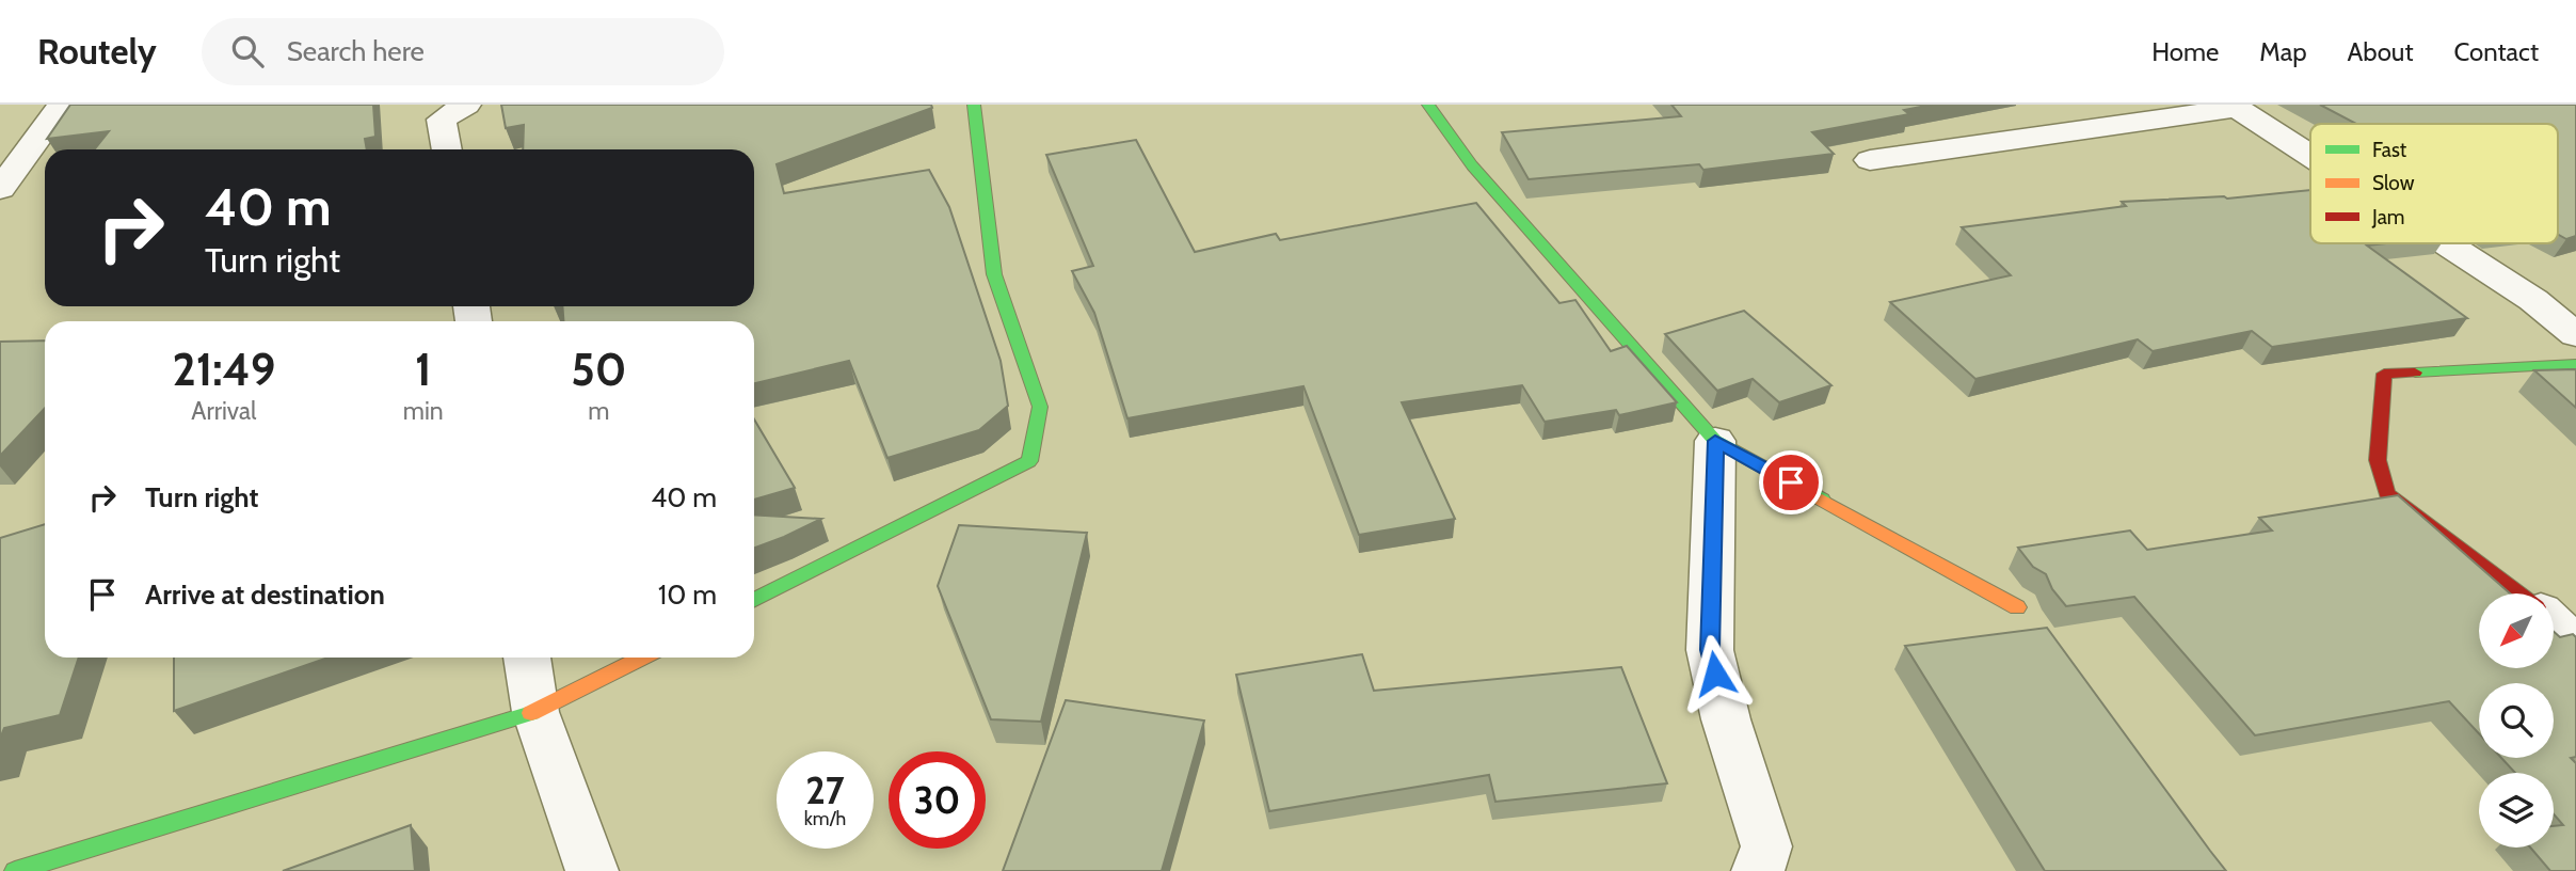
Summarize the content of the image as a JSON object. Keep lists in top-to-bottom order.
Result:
{
  "legend": ["Fast", "Slow", "Jam"],
  "north": "bottom left",
  "page": {
    "header": "Routely",
    "search": "Search here",
    "nav": [
      "Home",
      "Map",
      "About",
      "Contact"
    ],
    "turn": ["40 m", "Turn right"],
    "eta": [
      "21:49",
      "Arrival",
      "1",
      "min",
      "50",
      "m"
    ],
    "list": [
      {
        "name": "Turn right",
        "value": "40 m"
      },
      {
        "name": "Arrive at destination",
        "value": "10 m"
      }
    ],
    "speed": "27 km/h",
    "limit": "30"
  }
}
